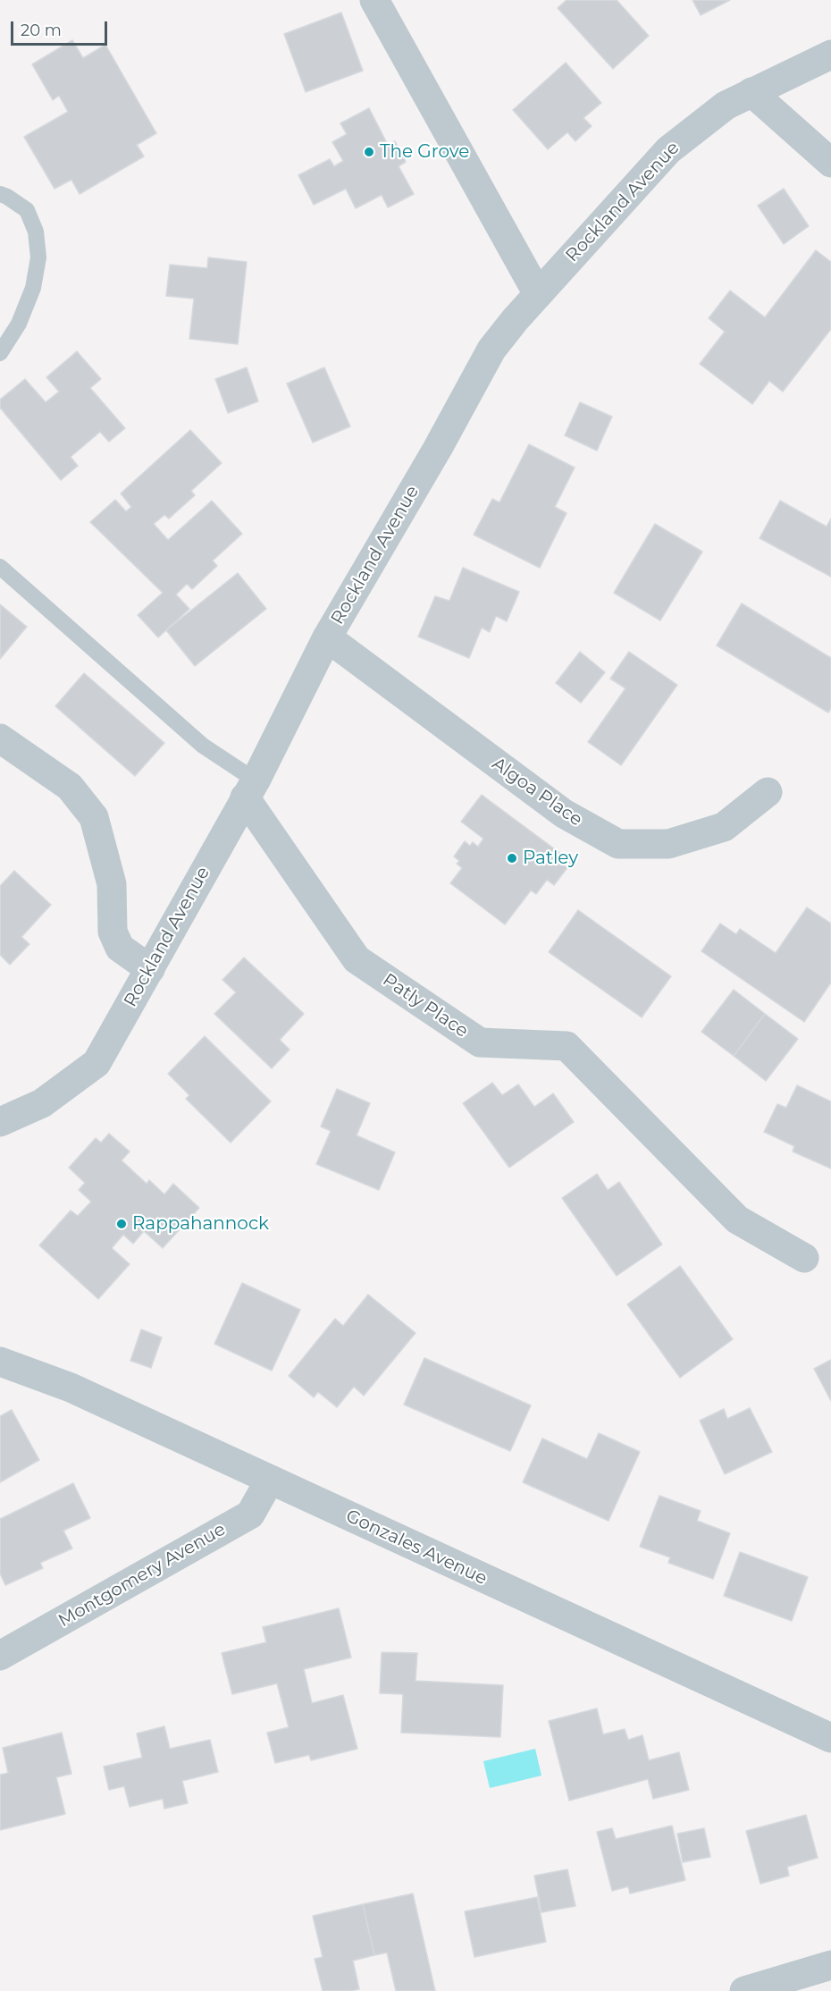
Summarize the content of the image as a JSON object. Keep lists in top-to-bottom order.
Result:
{
  "streets": {
    "street": [
      "Rockland Avenue",
      "Algoa Place",
      "Patly Place",
      "Gonzales Avenue",
      "Montgomery Avenue"
    ]
  },
  "crossings": [
    ["Rockland Avenue", "Algoa Place"],
    ["Rockland Avenue", "Patly Place"],
    ["Gonzales Avenue", "Montgomery Avenue"]
  ],
  "places": ["The Grove", "Patley", "Rappahannock"],
  "scale_bar": "20 m"
}
